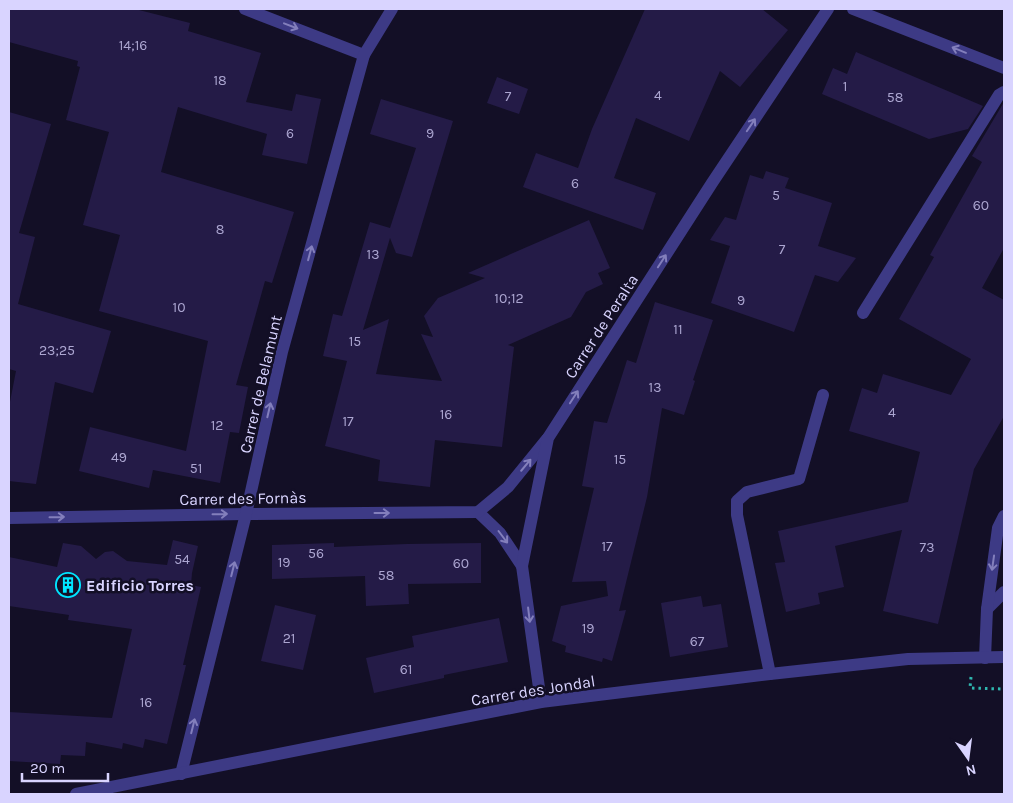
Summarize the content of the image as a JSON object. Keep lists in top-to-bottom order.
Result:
{
  "streets": {
    "street": [
      "Carrer de Peralta",
      "Carrer de Belamunt",
      "Carrer des Fornàs",
      "Carrer des Jondal"
    ]
  },
  "crossings": [
    ["Carrer de Peralta", "Carrer des Jondal"],
    ["Carrer de Belamunt", "Carrer des Fornàs"],
    ["Carrer de Belamunt", "Carrer des Jondal"]
  ],
  "one_way": ["Carrer de Belamunt", "Carrer des Fornàs"],
  "places": {
    "building": ["Edificio Torres"]
  },
  "house_numbers": [
    "14;16",
    "18",
    "1",
    "4",
    "7",
    "58",
    "6",
    "9",
    "6",
    "5",
    "60",
    "8",
    "7",
    "13",
    "10;12",
    "9",
    "10",
    "11",
    "15",
    "23;25",
    "13",
    "4",
    "16",
    "17",
    "12",
    "49",
    "15",
    "51",
    "17",
    "73",
    "56",
    "54",
    "19",
    "60",
    "58",
    "19",
    "21",
    "67",
    "61",
    "16"
  ],
  "scale_bar": "20 m",
  "north": "bottom"
}
